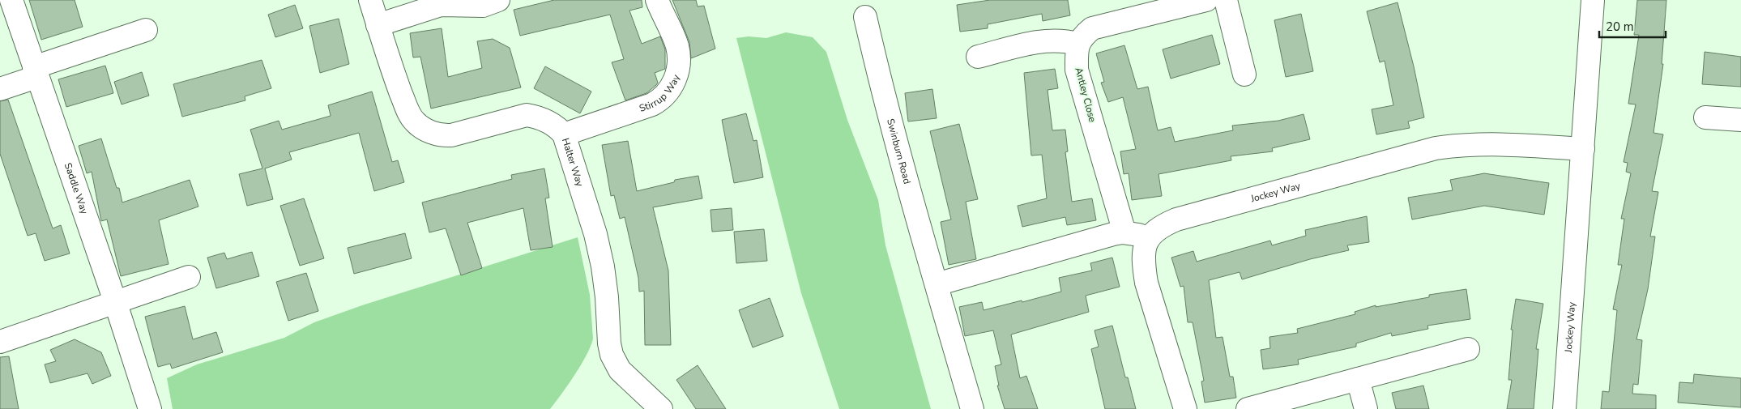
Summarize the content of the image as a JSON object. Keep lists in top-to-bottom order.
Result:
{
  "streets": {
    "street": [
      "Stirrup Way",
      "Antley Close",
      "Swinburn Road",
      "Halter Way",
      "Saddle Way",
      "Jockey Way"
    ]
  },
  "crossings": [
    ["Stirrup Way", "Halter Way"]
  ],
  "scale_bar": "20 m"
}
